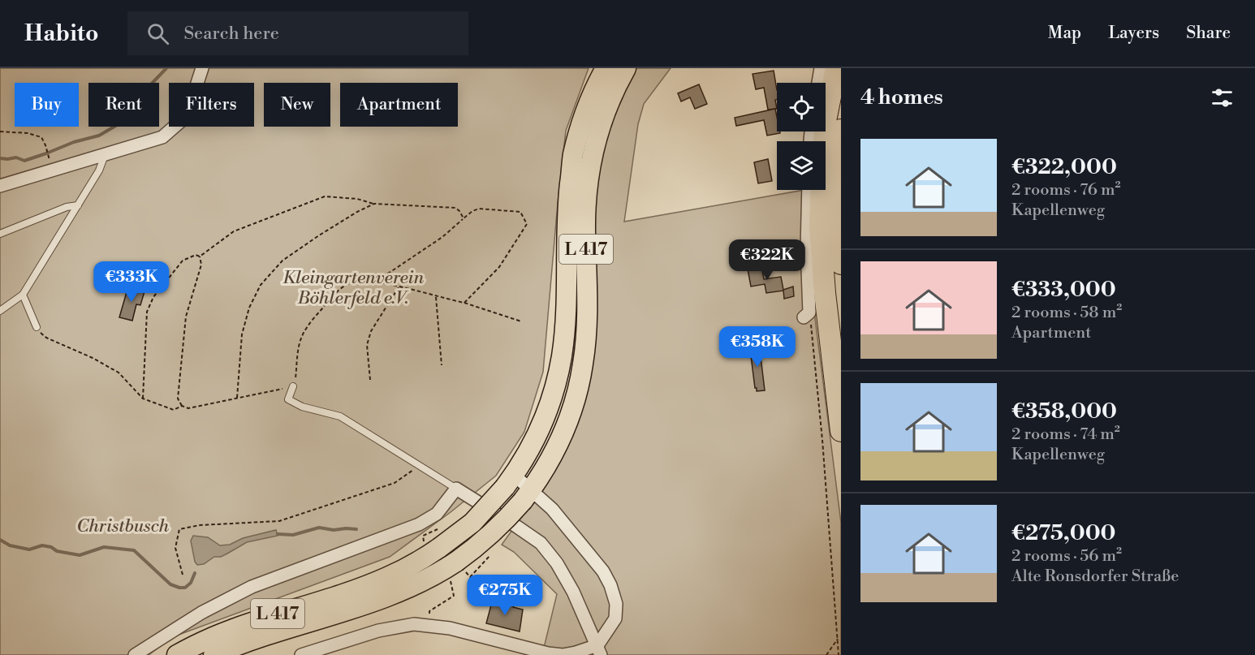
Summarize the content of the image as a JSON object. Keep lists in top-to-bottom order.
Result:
{
  "streets": {
    "main road": ["L 417"]
  },
  "parks": ["Kleingartenverein Böhlerfeld e.V.", "Christbusch"],
  "page": {
    "header": "Habito",
    "search": "Search here",
    "nav": ["Map", "Layers", "Share"],
    "heading": "4 homes",
    "chip": [
      "Buy",
      "Rent",
      "Filters",
      "New",
      "Apartment"
    ],
    "list": [
      {
        "name": "€322,000",
        "note": "2 rooms · 76 m² · Kapellenweg"
      },
      {
        "name": "€333,000",
        "note": "2 rooms · 58 m² · Apartment"
      },
      {
        "name": "€358,000",
        "note": "2 rooms · 74 m² · Kapellenweg"
      },
      {
        "name": "€275,000",
        "note": "2 rooms · 56 m² · Alte Ronsdorfer Straße"
      }
    ],
    "price": [
      "€322K",
      "€333K",
      "€358K",
      "€275K"
    ]
  }
}
